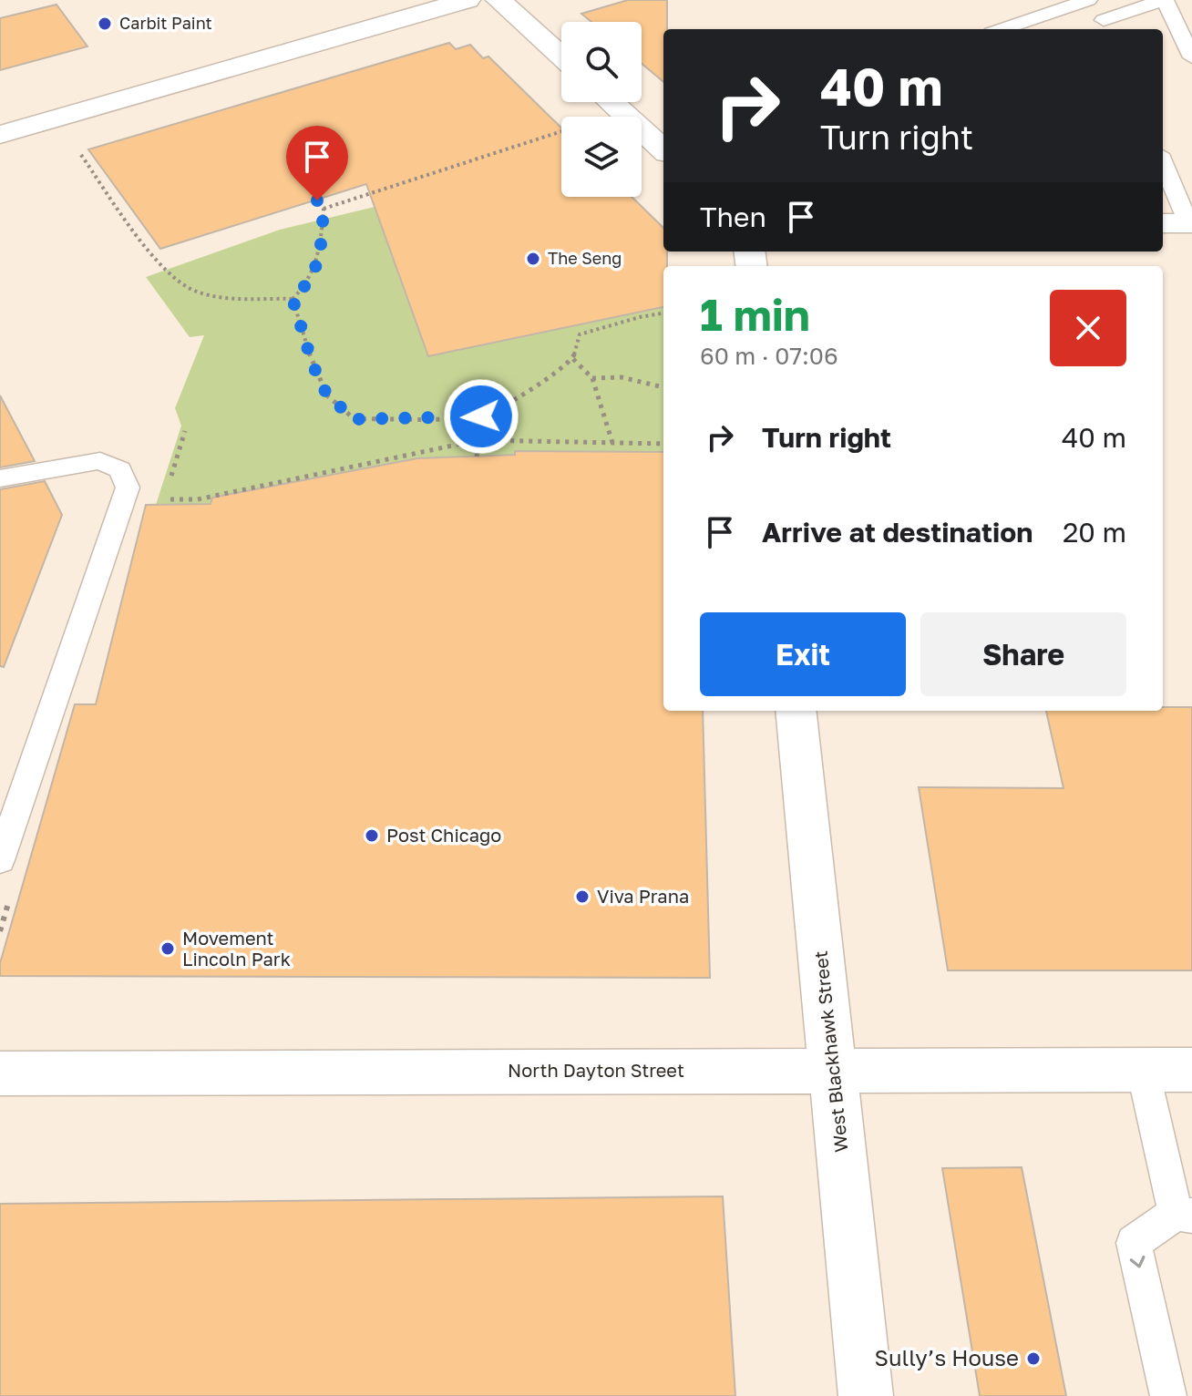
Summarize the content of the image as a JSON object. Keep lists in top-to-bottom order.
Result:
{
  "streets": {
    "street": ["West Blackhawk Street", "North Dayton Street"]
  },
  "crossings": [
    ["West Blackhawk Street", "North Dayton Street"]
  ],
  "places": [
    "Carbit Paint",
    "The Seng",
    "Post Chicago",
    "Viva Prana",
    "Movement Lincoln Park",
    "Sully’s House"
  ],
  "page": {
    "turn": ["40 m", "Turn right"],
    "then": "Then",
    "heading": ["1 min", "60 m · 07:06"],
    "list": [
      {
        "name": "Turn right",
        "value": "40 m"
      },
      {
        "name": "Arrive at destination",
        "value": "20 m"
      }
    ],
    "buttons": ["Exit", "Share"]
  }
}
